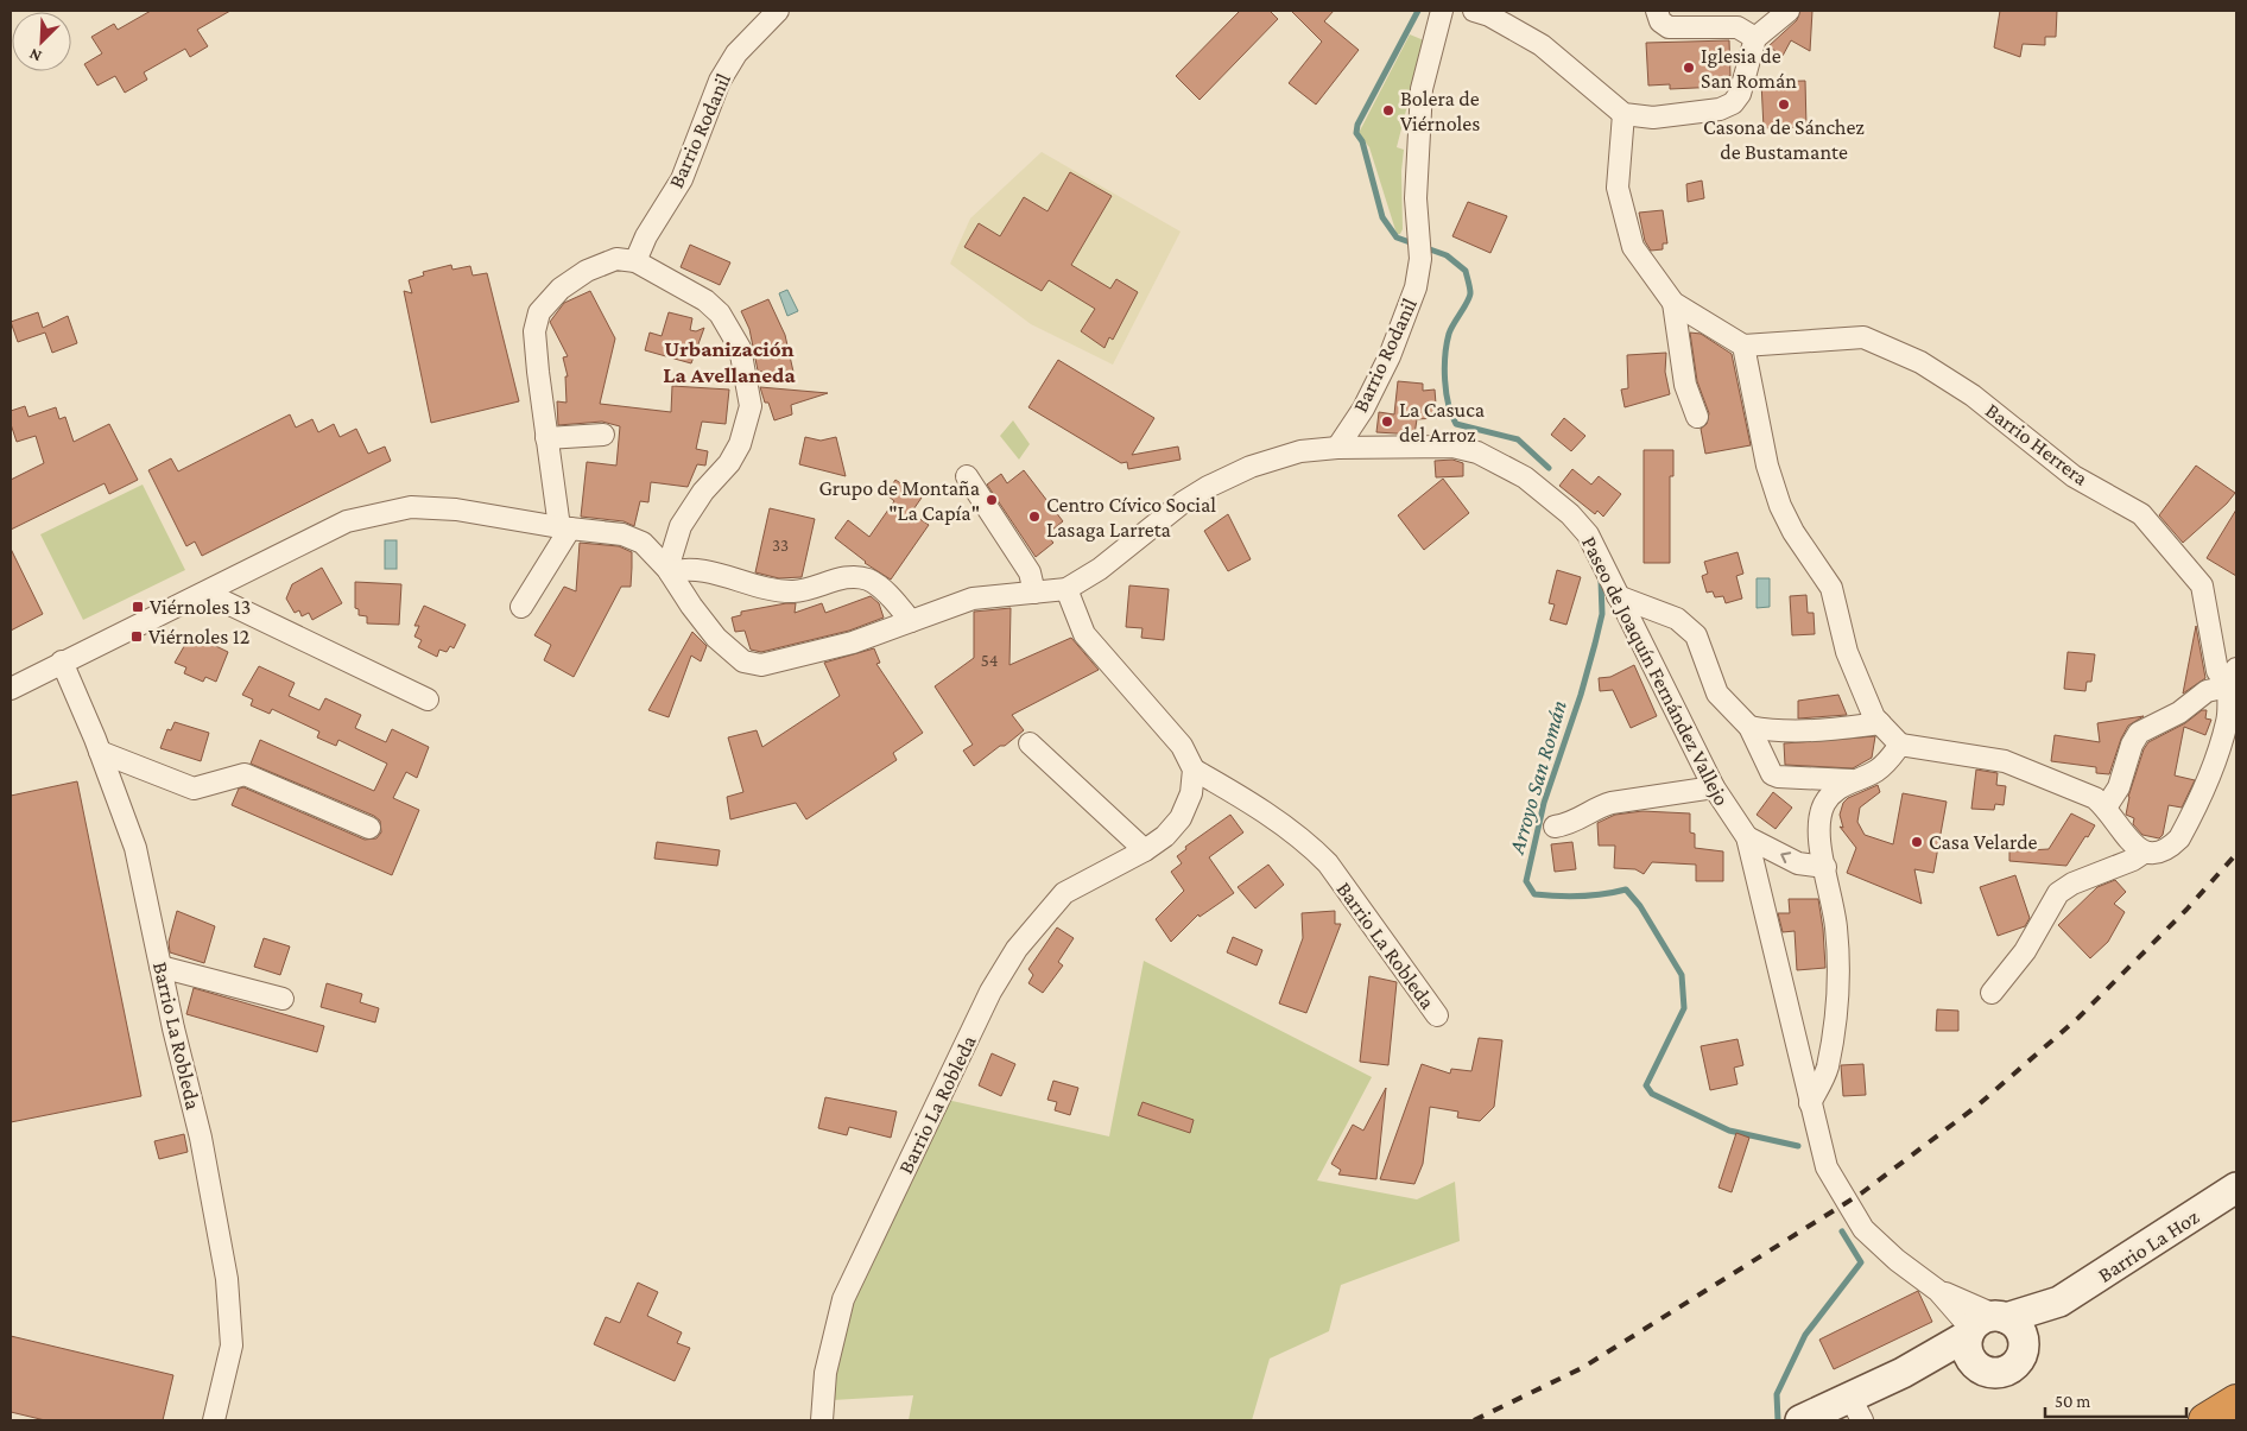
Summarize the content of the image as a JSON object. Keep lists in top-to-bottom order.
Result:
{
  "streets": {
    "street": [
      "Barrio Rodanil",
      "Barrio Herrera",
      "Paseo de Joaquín Fernández Vallejo",
      "Barrio La Robleda",
      "Barrio La Hoz"
    ]
  },
  "crossings": [
    ["Barrio Rodanil", "Paseo de Joaquín Fernández Vallejo"],
    ["Paseo de Joaquín Fernández Vallejo", "Barrio La Robleda"],
    ["Paseo de Joaquín Fernández Vallejo", "Barrio La Hoz"]
  ],
  "districts": ["Urbanización La Avellaneda"],
  "water": ["Arroyo San Román"],
  "places": {
    "other": [
      "Iglesia de San Román",
      "Casona de Sánchez de Bustamante",
      "Bolera de Viérnoles",
      "La Casuca del Arroz",
      "Grupo de Montaña \"La Capía\"",
      "Centro Cívico Social Lasaga Larreta",
      "Casa Velarde"
    ],
    "transit": ["Viérnoles 13", "Viérnoles 12"]
  },
  "house_numbers": ["33", "54"],
  "scale_bar": "50 m",
  "north": "bottom left"
}
